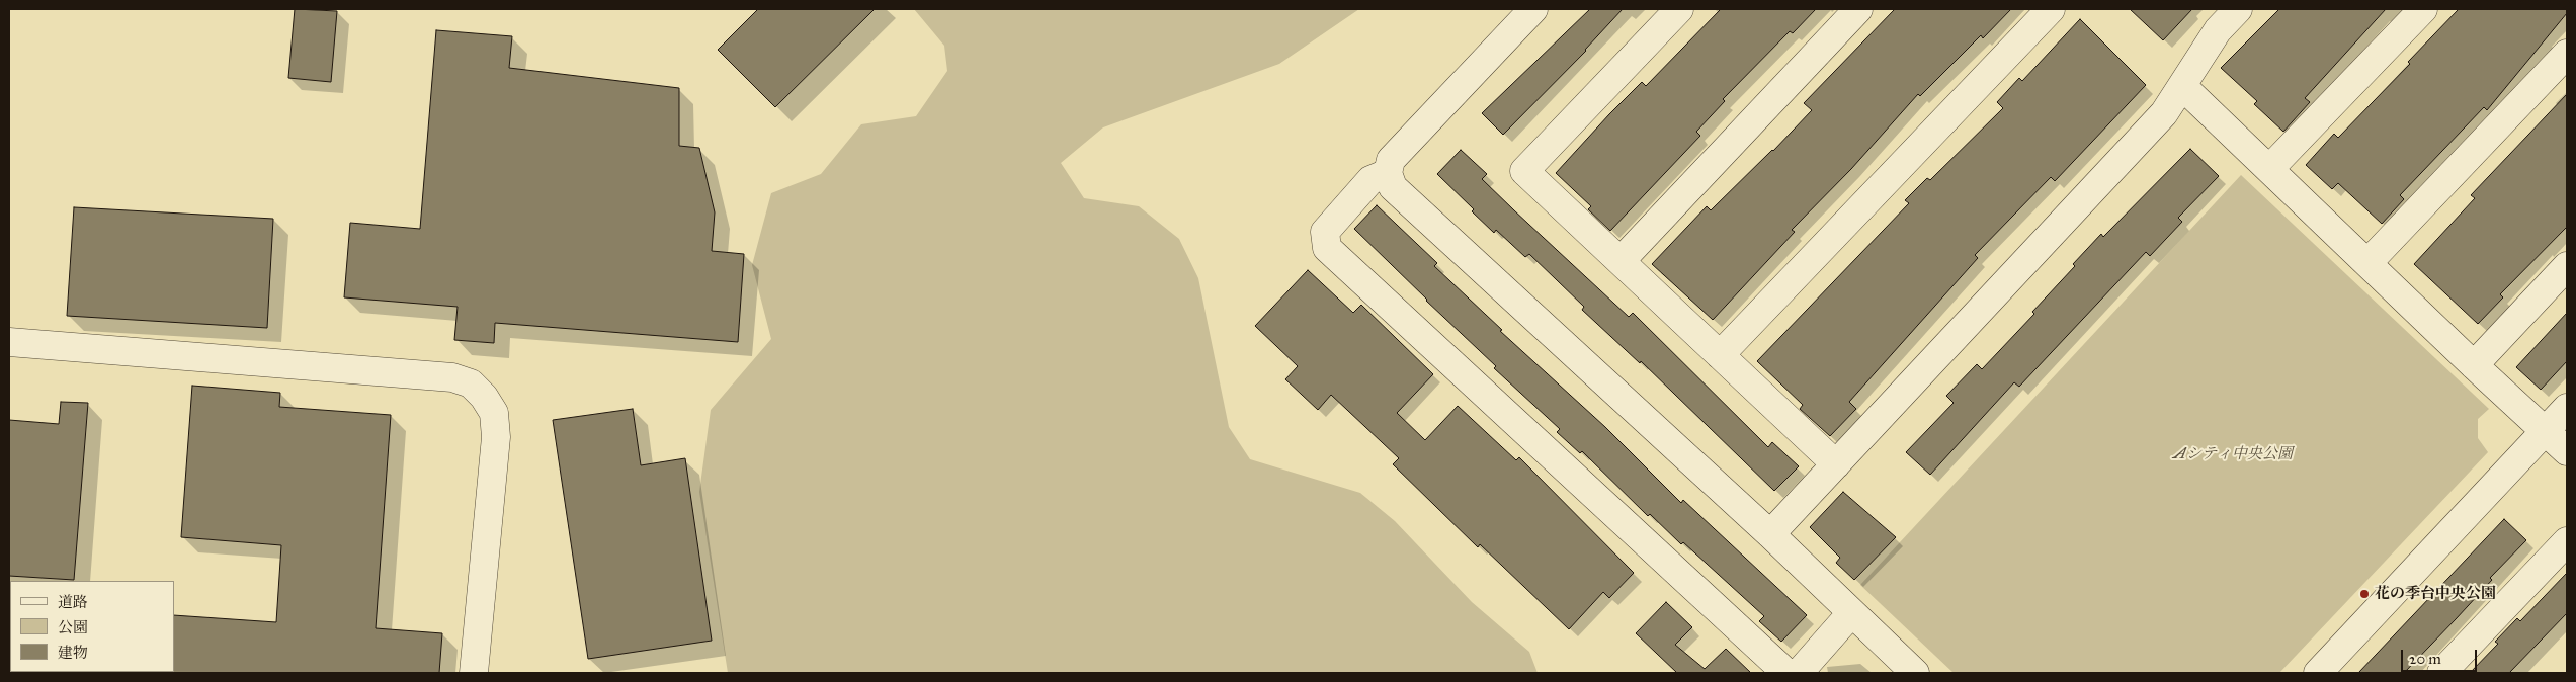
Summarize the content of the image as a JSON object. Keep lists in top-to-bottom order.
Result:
{
  "parks": ["Aシティ中央公園"],
  "places": ["花の季台中央公園"],
  "legend": ["道路", "公園", "建物"],
  "scale_bar": "20 m"
}
